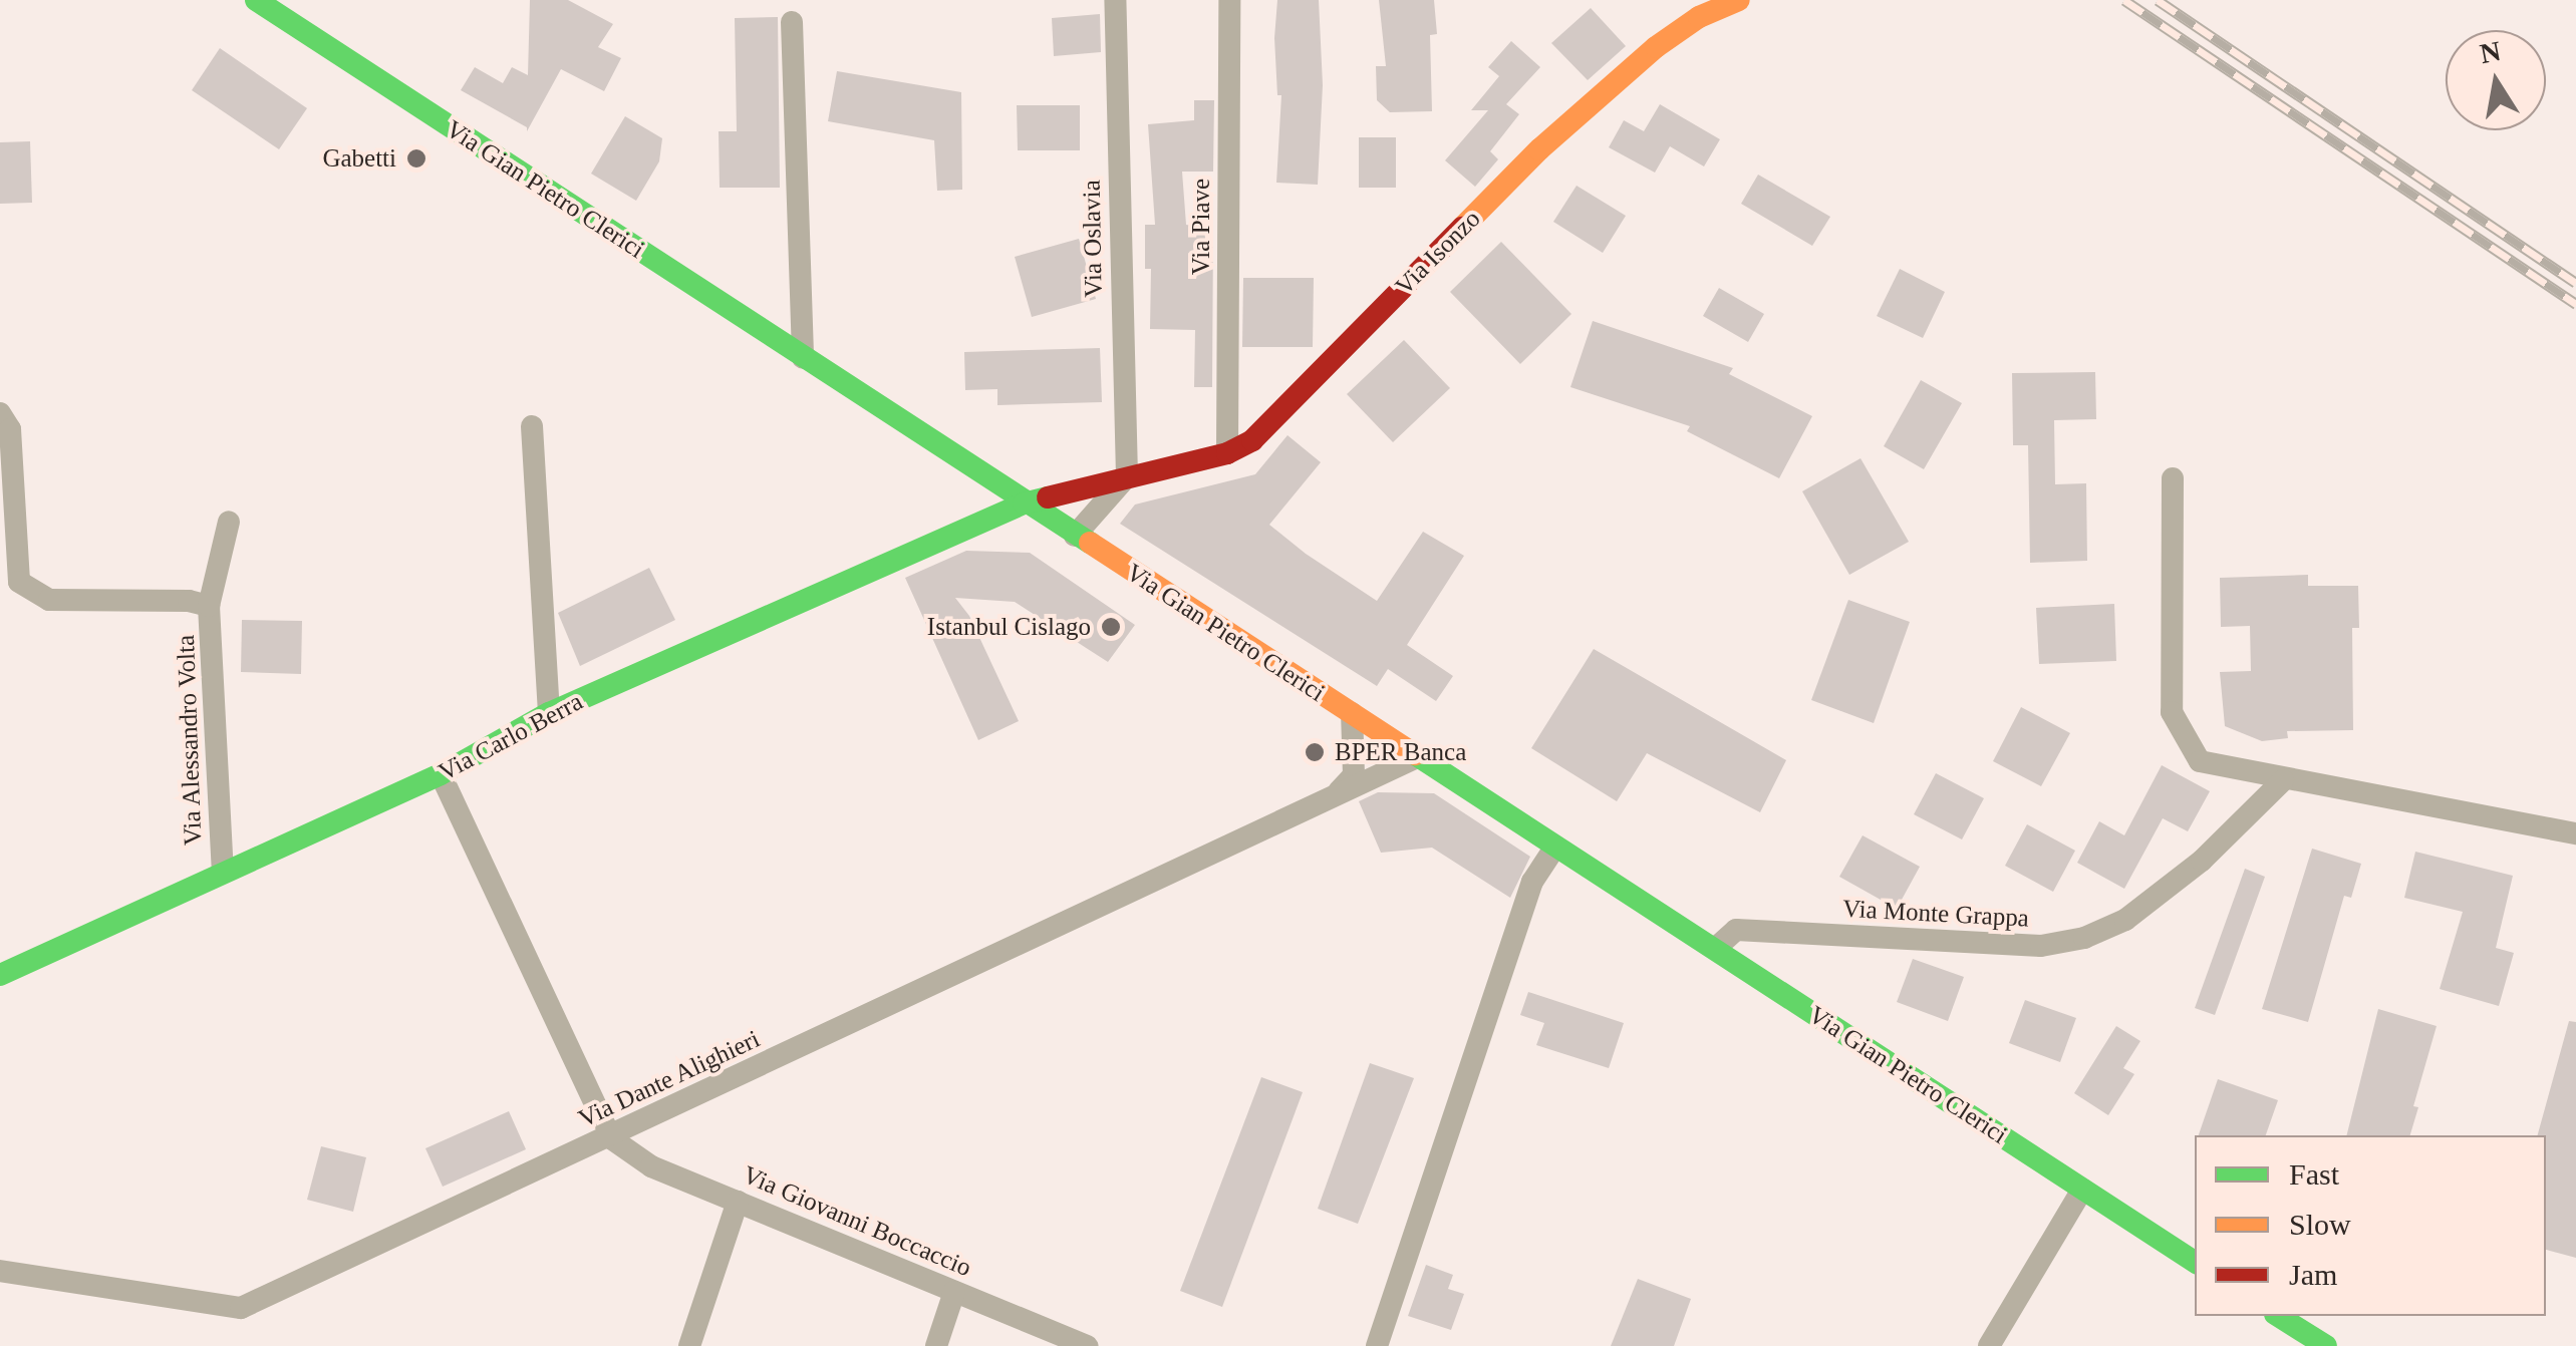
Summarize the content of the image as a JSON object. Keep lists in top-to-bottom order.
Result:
{
  "streets": {
    "main road": ["Via Gian Pietro Clerici", "Via Isonzo", "Via Carlo Berra"],
    "street": [
      "Via Piave",
      "Via Oslavia",
      "Via Alessandro Volta",
      "Via Monte Grappa",
      "Via Dante Alighieri",
      "Via Giovanni Boccaccio"
    ]
  },
  "crossings": [
    ["Via Gian Pietro Clerici", "Via Isonzo"],
    ["Via Gian Pietro Clerici", "Via Carlo Berra"],
    ["Via Gian Pietro Clerici", "Via Monte Grappa"],
    ["Via Gian Pietro Clerici", "Via Dante Alighieri"],
    ["Via Piave", "Via Isonzo"],
    ["Via Oslavia", "Via Isonzo"],
    ["Via Isonzo", "Via Carlo Berra"],
    ["Via Carlo Berra", "Via Alessandro Volta"],
    ["Via Dante Alighieri", "Via Giovanni Boccaccio"]
  ],
  "places": ["Gabetti", "Istanbul Cislago", "BPER Banca"],
  "legend": ["Fast", "Slow", "Jam"],
  "north": "top"
}
